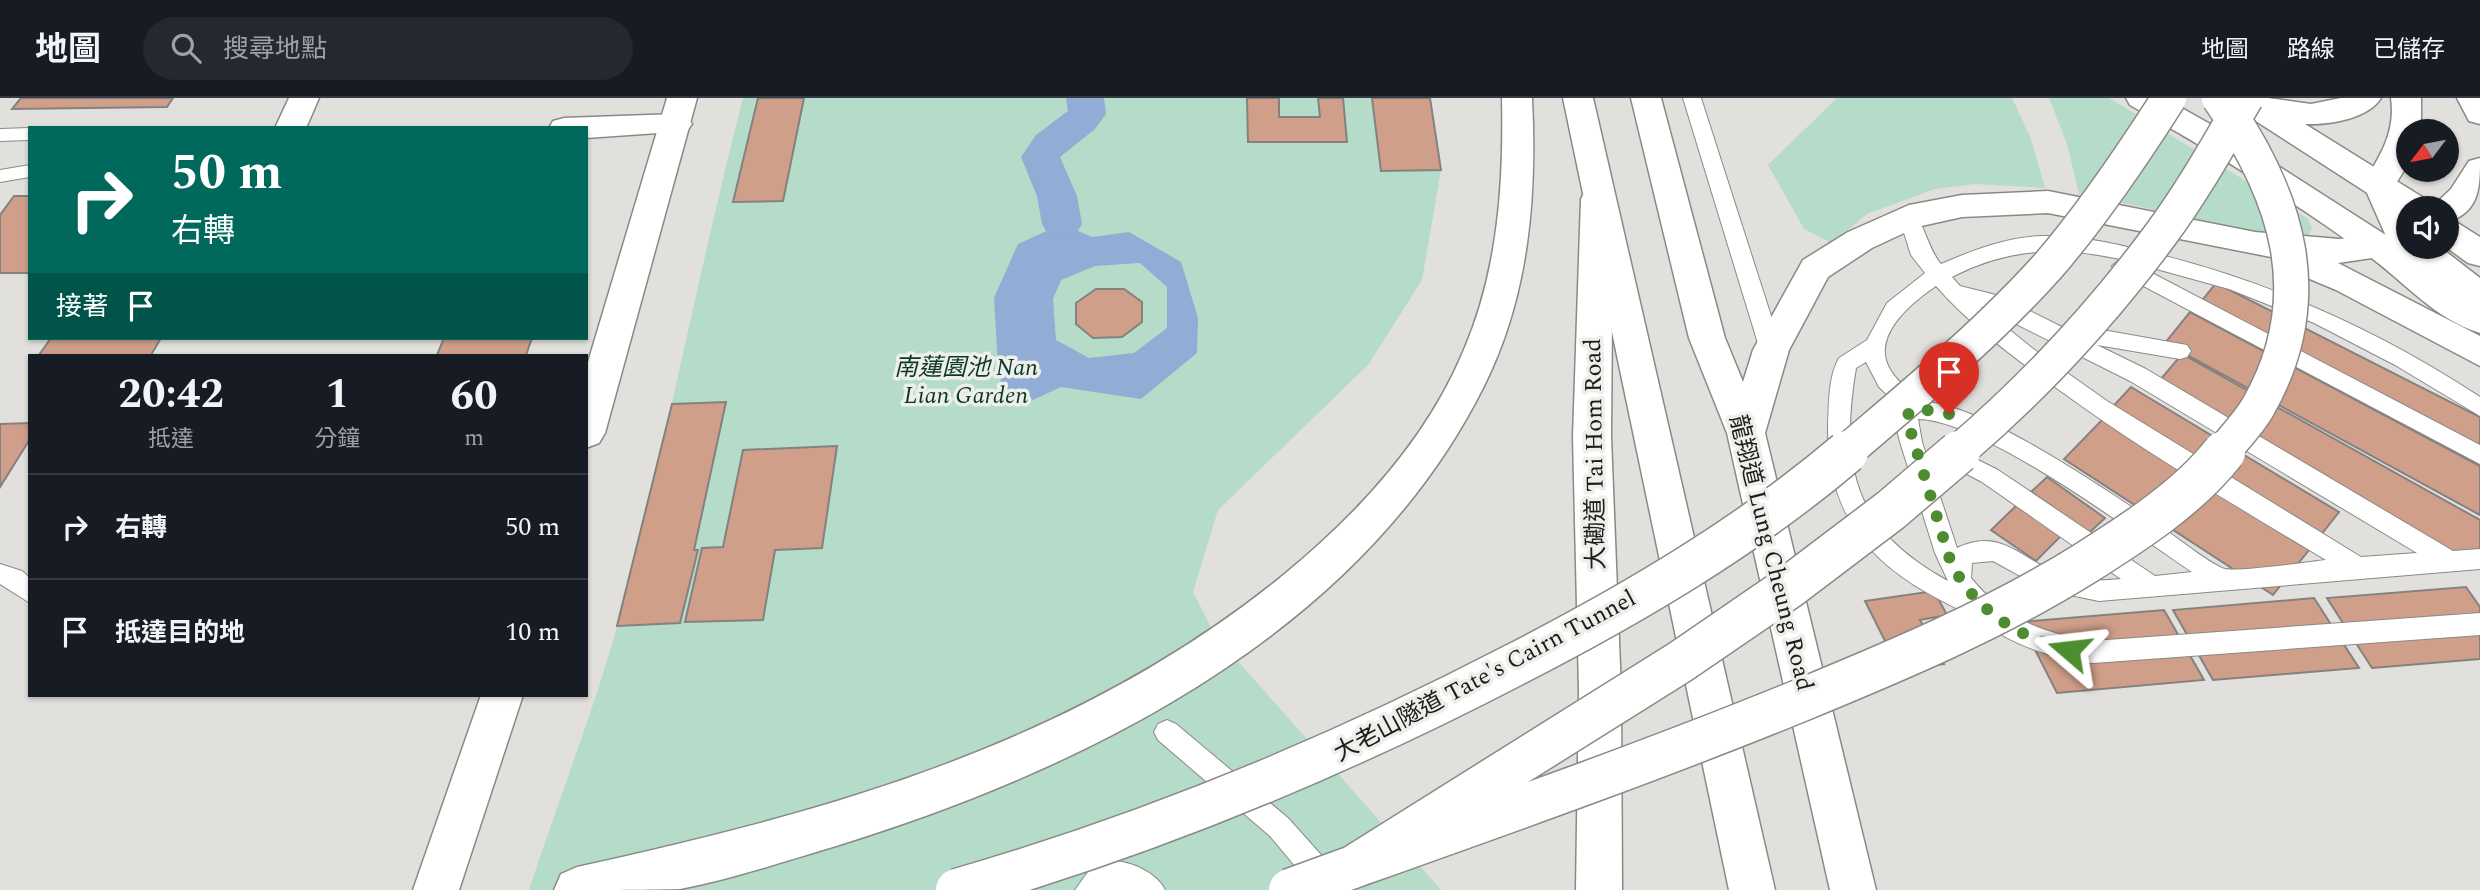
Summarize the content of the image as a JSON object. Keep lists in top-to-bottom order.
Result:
{
  "streets": {
    "main road": ["大磡道 Tai Hom Road", "龍翔道 Lung Cheung Road", "大老山隧道 Tate's Cairn Tunnel"]
  },
  "parks": ["南蓮園池 Nan Lian Garden"],
  "north": "bottom left",
  "page": {
    "header": "地圖",
    "search": "搜尋地點",
    "nav": ["地圖", "路線", "已儲存"],
    "turn": ["50 m", "右轉"],
    "then": "接著",
    "eta": [
      "20:42",
      "抵達",
      "1",
      "分鐘",
      "60",
      "m"
    ],
    "list": [
      {
        "name": "右轉",
        "value": "50 m"
      },
      {
        "name": "抵達目的地",
        "value": "10 m"
      }
    ]
  }
}
